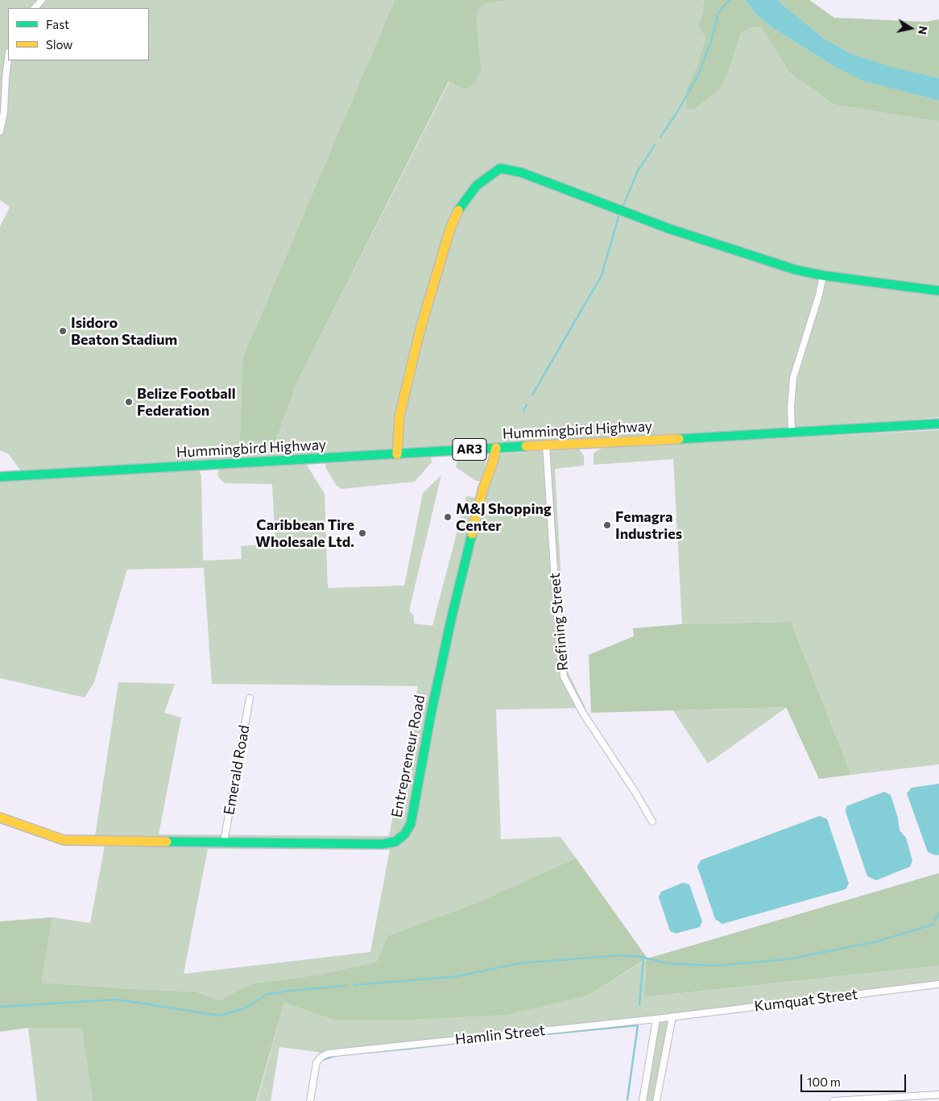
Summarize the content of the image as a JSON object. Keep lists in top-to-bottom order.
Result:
{
  "streets": {
    "street": [
      "Hummingbird Highway",
      "AR3",
      "Refining Street",
      "Entrepreneur Road",
      "Emerald Road",
      "Kumquat Street",
      "Hamlin Street"
    ]
  },
  "crossings": [
    ["Hummingbird Highway", "Refining Street"],
    ["Hummingbird Highway", "Entrepreneur Road"],
    ["Entrepreneur Road", "Emerald Road"],
    ["Kumquat Street", "Hamlin Street"]
  ],
  "places": [
    "Isidoro Beaton Stadium",
    "Belize Football Federation",
    "M&J Shopping Center",
    "Femagra Industries",
    "Caribbean Tire Wholesale Ltd."
  ],
  "legend": ["Fast", "Slow"],
  "scale_bar": "100 m",
  "north": "right"
}
